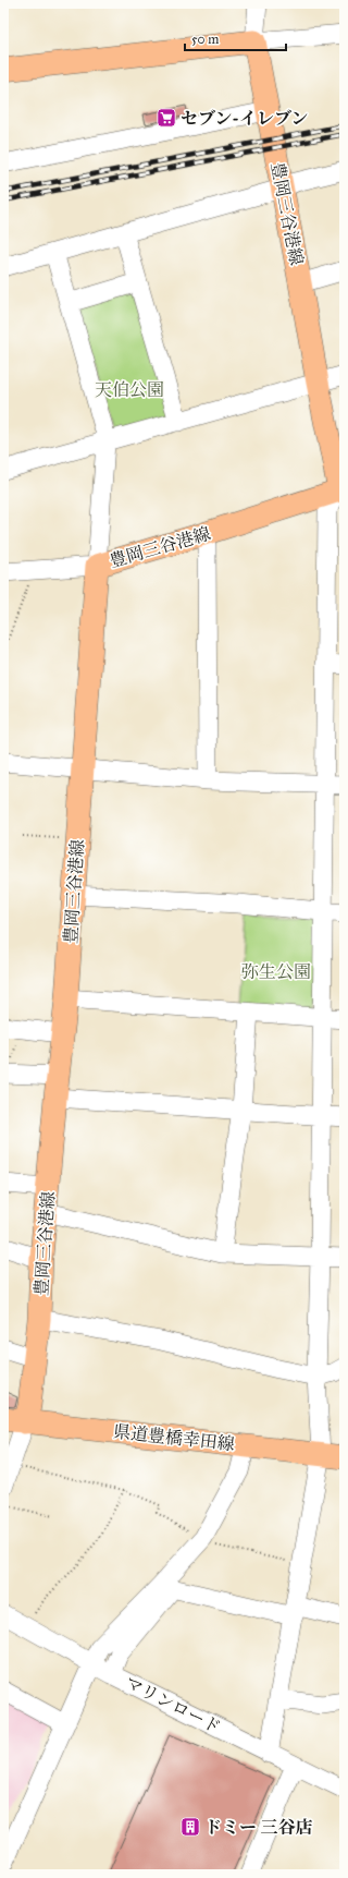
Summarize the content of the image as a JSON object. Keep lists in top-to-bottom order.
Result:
{
  "streets": {
    "main road": ["豊岡三谷港線", "県道豊橋幸田線"],
    "street": ["マリンロード"]
  },
  "crossings": [
    ["豊岡三谷港線", "県道豊橋幸田線"]
  ],
  "parks": ["天伯公園", "弥生公園"],
  "places": {
    "supermarket": ["セブン-イレブン"],
    "building": ["ドミー 三谷店"]
  },
  "scale_bar": "50 m"
}
